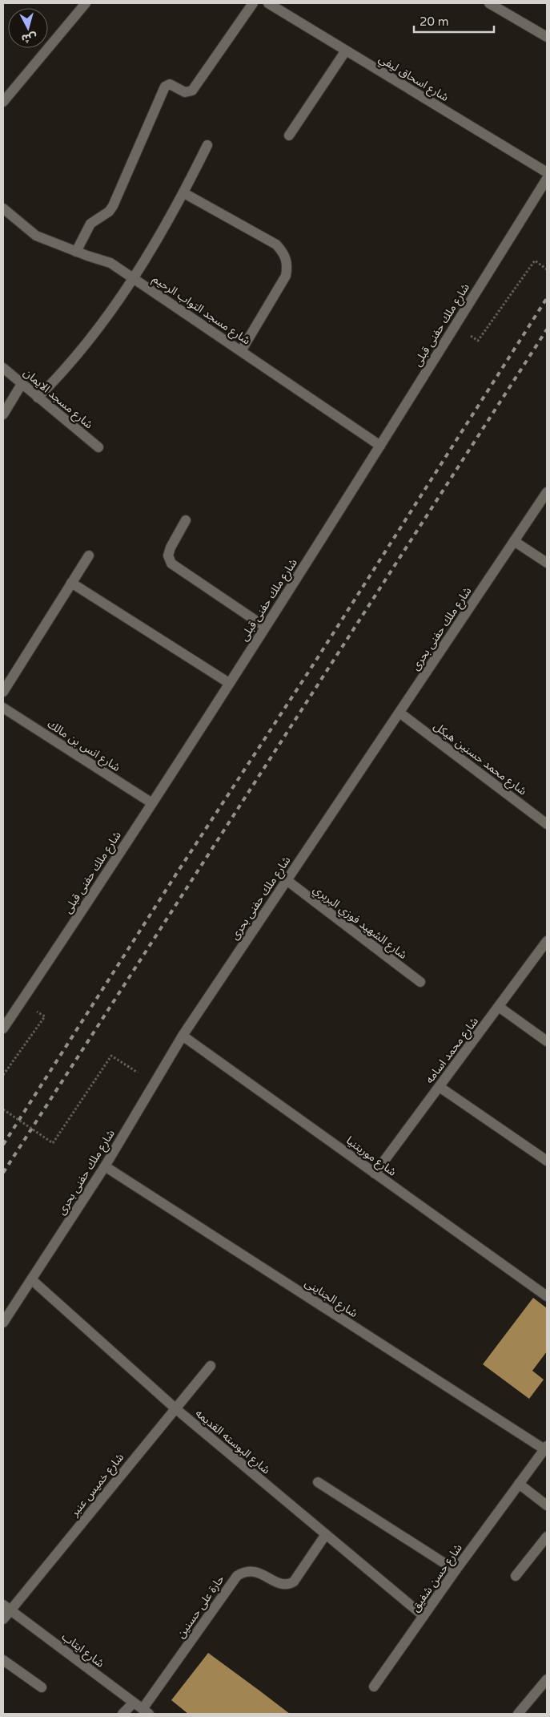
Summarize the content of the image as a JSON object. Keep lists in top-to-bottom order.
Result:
{
  "streets": {
    "street": [
      "شارع اسحاق ليفي",
      "شارع مسجد التواب الرحيم",
      "شارع ملك حفنى قبلى",
      "شارع مسجد الايمان",
      "شارع ملك حفنى بحرى",
      "شارع انس بن مالك",
      "شارع محمد حسنين هيكل",
      "شارع الشهيد فوزي البربري",
      "شارع محمد اسامه",
      "شارع موريتنيا",
      "شارع الجناينى",
      "شارع البوسته القديمه",
      "شارع خميس عنبر",
      "شارع حسن شفيق",
      "حارة على حسنين",
      "شارع ايتاب"
    ]
  },
  "crossings": [
    ["شارع مسجد التواب الرحيم", "شارع ملك حفنى قبلى"],
    ["شارع ملك حفنى قبلى", "شارع انس بن مالك"],
    ["شارع ملك حفنى بحرى", "شارع محمد حسنين هيكل"],
    ["شارع ملك حفنى بحرى", "شارع الشهيد فوزي البربري"],
    ["شارع ملك حفنى بحرى", "شارع موريتنيا"],
    ["شارع ملك حفنى بحرى", "شارع الجناينى"],
    ["شارع ملك حفنى بحرى", "شارع البوسته القديمه"],
    ["شارع محمد اسامه", "شارع موريتنيا"],
    ["شارع الجناينى", "شارع حسن شفيق"],
    ["شارع البوسته القديمه", "شارع خميس عنبر"],
    ["شارع البوسته القديمه", "شارع حسن شفيق"],
    ["شارع البوسته القديمه", "حارة على حسنين"],
    ["شارع خميس عنبر", "شارع ايتاب"],
    ["حارة على حسنين", "شارع ايتاب"]
  ],
  "scale_bar": "20 m",
  "north": "bottom"
}
